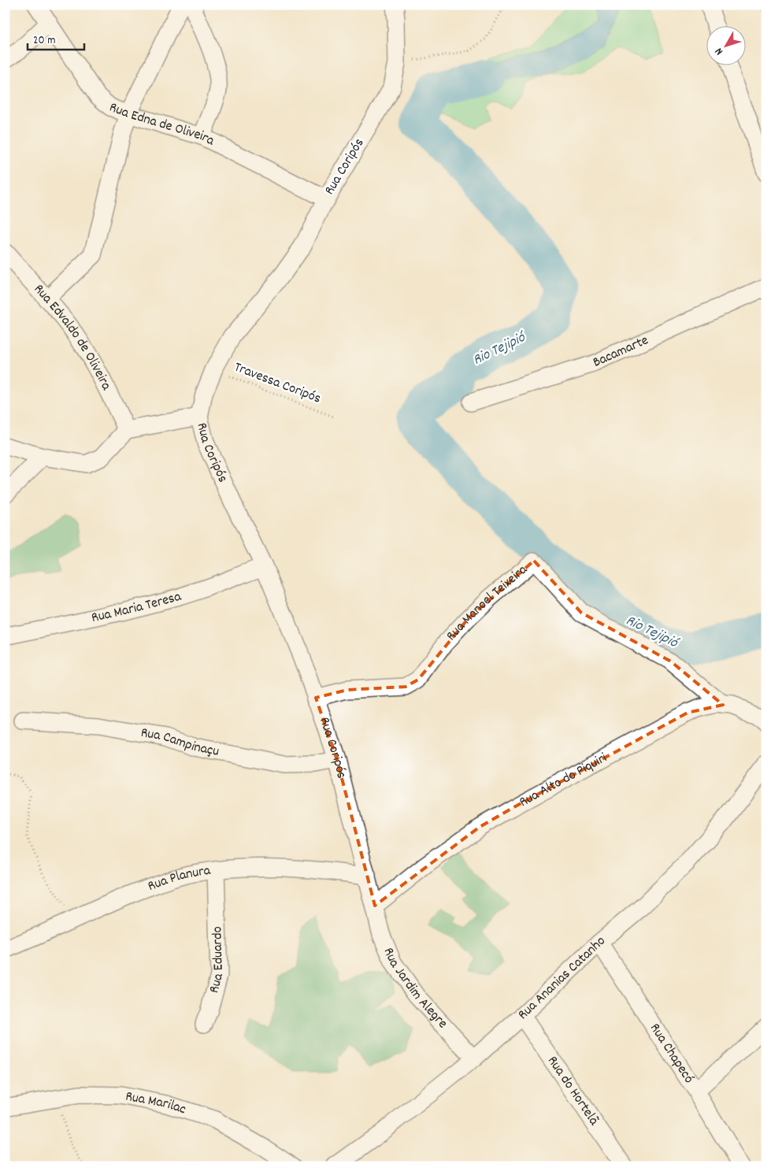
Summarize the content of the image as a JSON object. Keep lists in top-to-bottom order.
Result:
{
  "streets": {
    "street": [
      "Rua Edna de Oliveira",
      "Rua Coripós",
      "Rua Edvaldo de Oliveira",
      "Bacamarte",
      "Rua Manoel Teixeira",
      "Rua Maria Teresa",
      "Rua Campinaçu",
      "Rua Alto do Piquiri",
      "Rua Planura",
      "Rua Eduardo",
      "Rua Ananias Catanho",
      "Rua Jardim Alegre",
      "Rua Chapecó",
      "Rua do Hortelã",
      "Rua Marilac"
    ],
    "path": ["Travessa Coripós"]
  },
  "crossings": [
    ["Rua Edna de Oliveira", "Rua Coripós"],
    ["Rua Coripós", "Travessa Coripós"],
    ["Rua Coripós", "Rua Manoel Teixeira"],
    ["Rua Coripós", "Rua Maria Teresa"],
    ["Rua Coripós", "Rua Campinaçu"],
    ["Rua Coripós", "Rua Alto do Piquiri"],
    ["Rua Coripós", "Rua Planura"],
    ["Rua Coripós", "Rua Jardim Alegre"],
    ["Rua Manoel Teixeira", "Rua Alto do Piquiri"],
    ["Rua Alto do Piquiri", "Rua Jardim Alegre"],
    ["Rua Planura", "Rua Eduardo"],
    ["Rua Ananias Catanho", "Rua Jardim Alegre"],
    ["Rua Ananias Catanho", "Rua Chapecó"],
    ["Rua Ananias Catanho", "Rua do Hortelã"]
  ],
  "water": ["Rio Tejipió"],
  "scale_bar": "20 m",
  "north": "bottom left"
}
